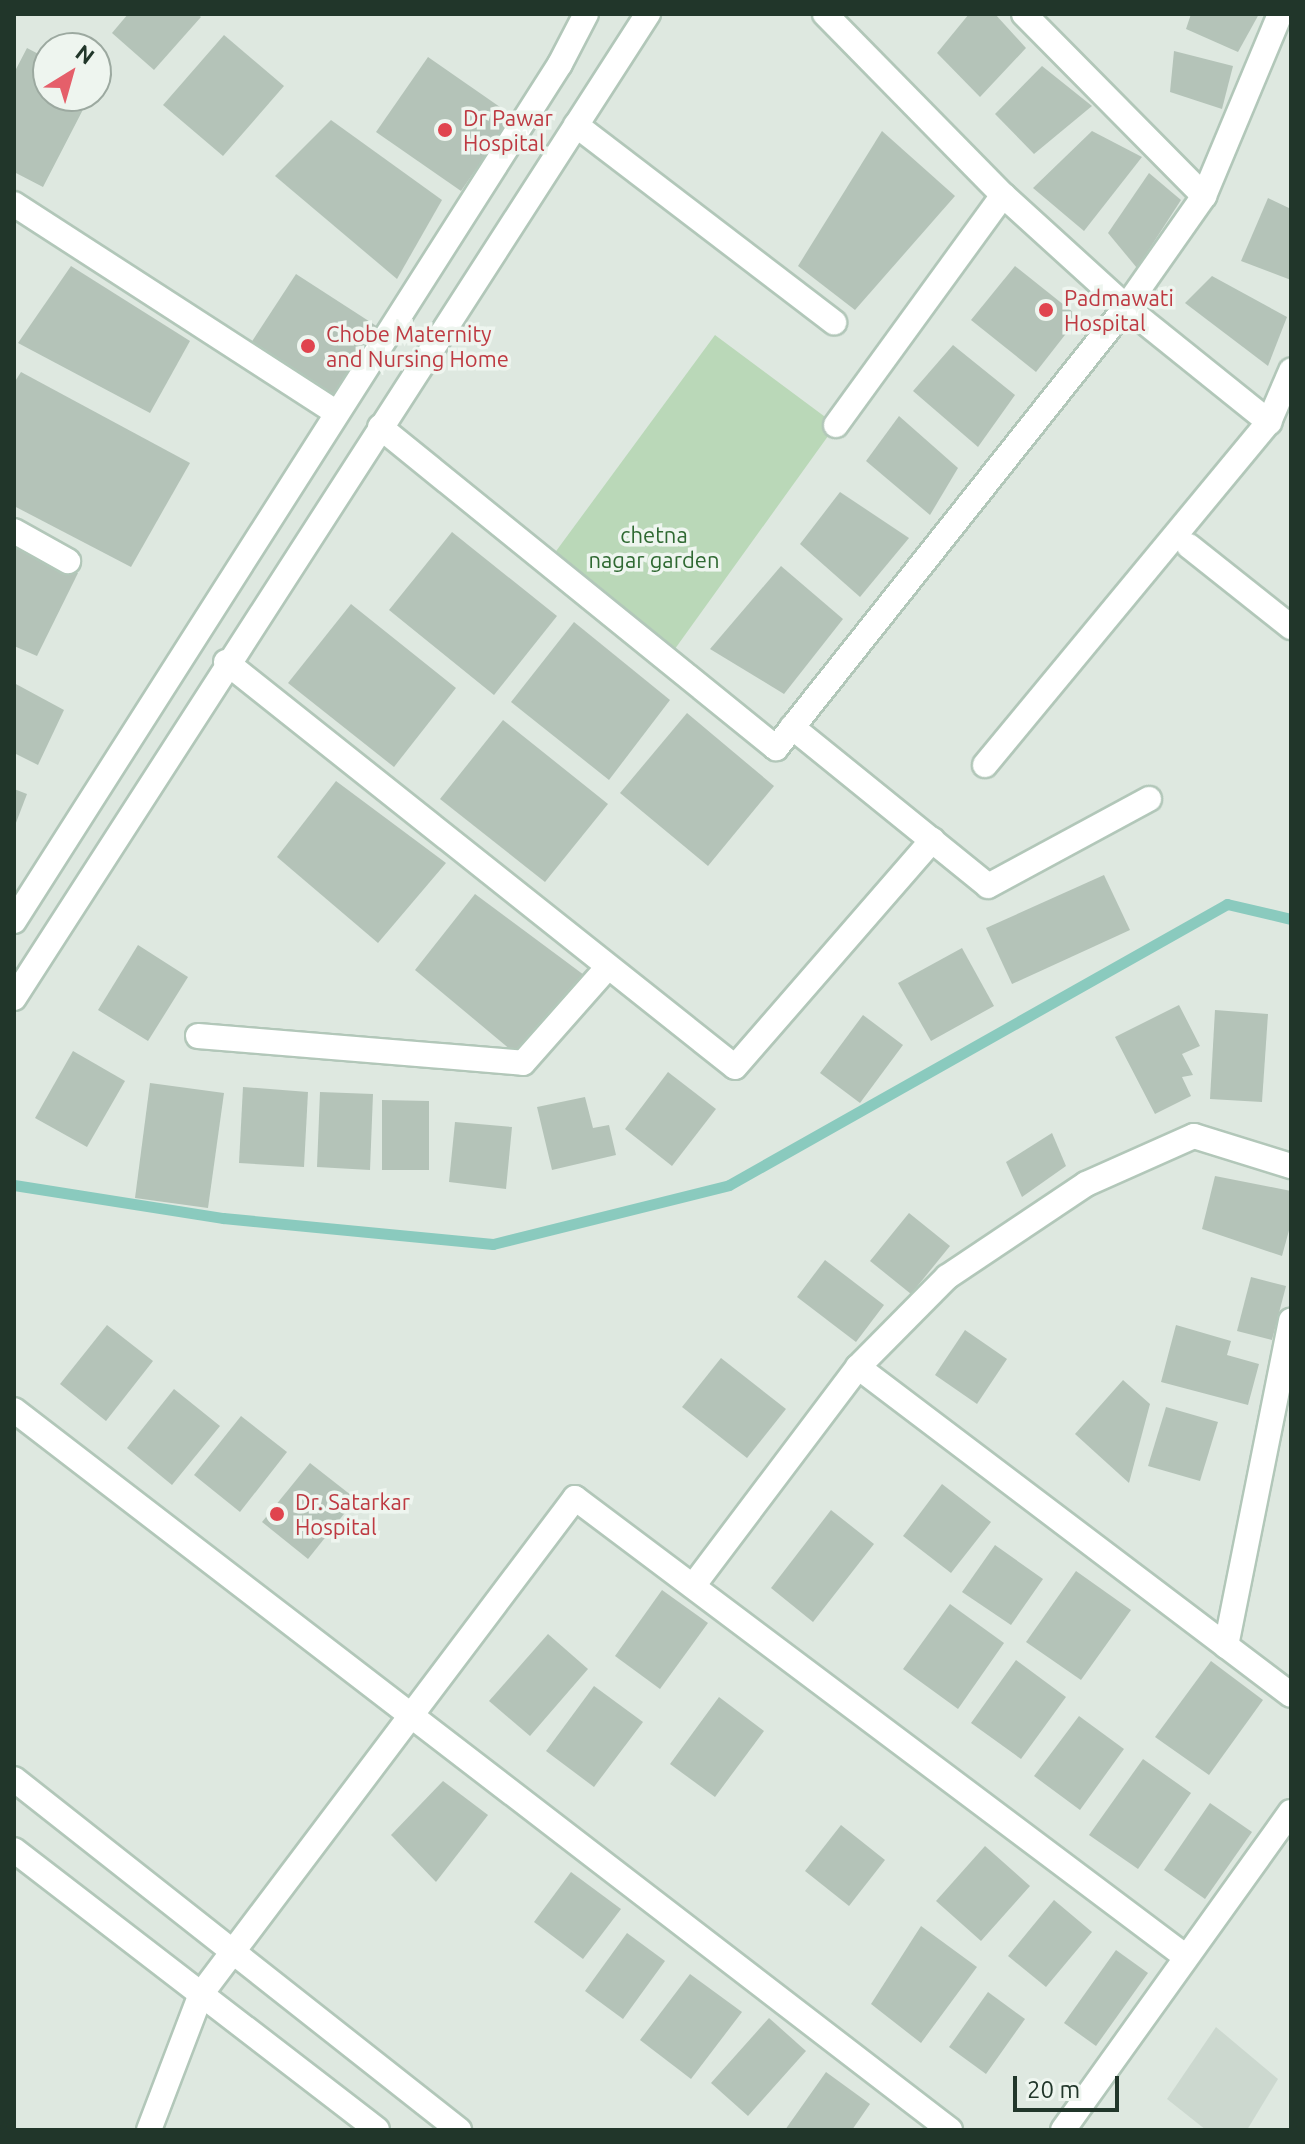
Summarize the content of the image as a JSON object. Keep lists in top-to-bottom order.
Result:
{
  "parks": ["chetna nagar garden"],
  "places": [
    "Dr Pawar Hospital",
    "Padmawati Hospital",
    "Chobe Maternity and Nursing Home",
    "Dr. Satarkar Hospital"
  ],
  "scale_bar": "20 m",
  "north": "top right"
}
